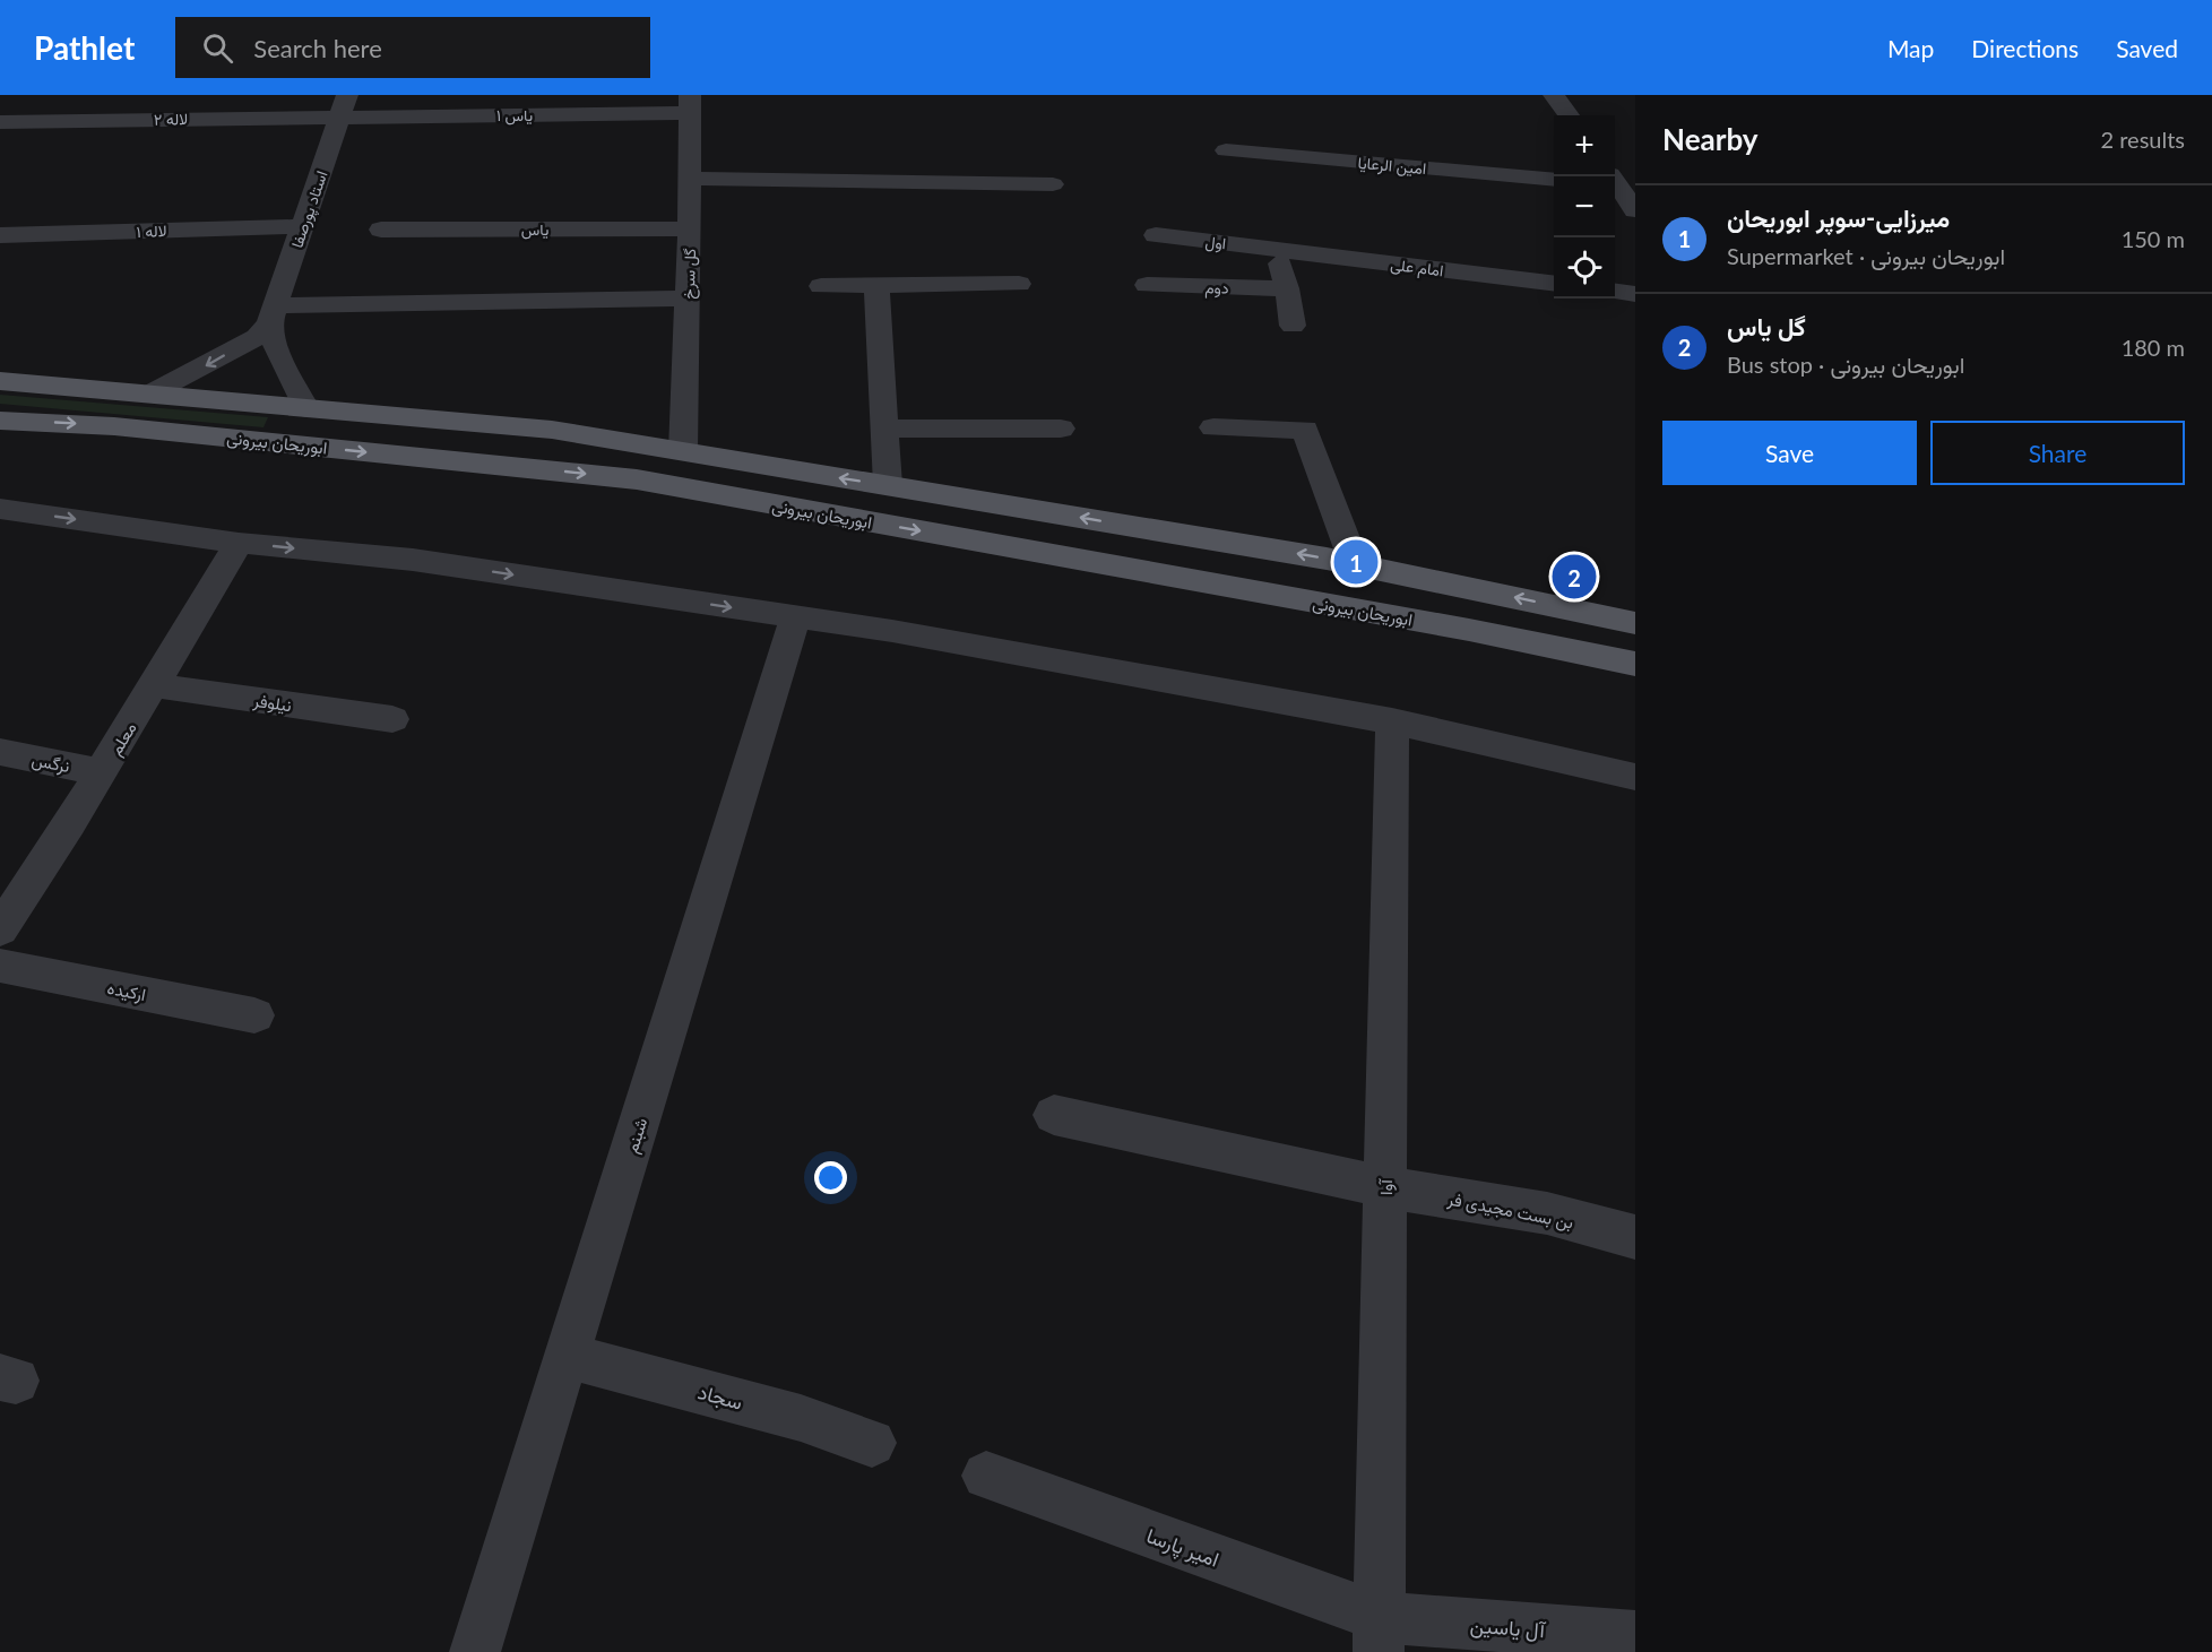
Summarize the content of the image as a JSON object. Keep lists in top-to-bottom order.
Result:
{
  "streets": {
    "main road": ["ابوریحان بیرونی"],
    "street": [
      "یاس ۱",
      "لاله ۲",
      "امین الرعایا",
      "استاد پورصفا",
      "یاس",
      "لاله ۱",
      "اول",
      "امام علی",
      "گل سرخ",
      "دوم",
      "نیلوفر",
      "معلم",
      "نرگس",
      "ارکیده",
      "شبنم",
      "آوا",
      "بن بست مجیدی فر",
      "سجاد",
      "امیر پارسا",
      "آل یاسین"
    ]
  },
  "crossings": [
    ["یاس ۱", "لاله ۲"],
    ["یاس ۱", "استاد پورصفا"],
    ["یاس ۱", "گل سرخ"],
    ["لاله ۲", "استاد پورصفا"],
    ["استاد پورصفا", "لاله ۱"],
    ["یاس", "گل سرخ"],
    ["اول", "امام علی"],
    ["نیلوفر", "معلم"],
    ["معلم", "نرگس"],
    ["شبنم", "سجاد"],
    ["آوا", "بن بست مجیدی فر"],
    ["آوا", "امیر پارسا"],
    ["آوا", "آل یاسین"],
    ["امیر پارسا", "آل یاسین"]
  ],
  "page": {
    "header": "Pathlet",
    "search": "Search here",
    "nav": ["Map", "Directions", "Saved"],
    "heading": ["Nearby", "2 results"],
    "map_buttons": ["+", "−"],
    "list": [
      {
        "mark": "1",
        "name": "میرزایی-سوپر ابوریحان",
        "note": "Supermarket · ابوریحان بیرونی",
        "value": "150 m"
      },
      {
        "mark": "2",
        "name": "گل یاس",
        "note": "Bus stop · ابوریحان بیرونی",
        "value": "180 m"
      }
    ],
    "buttons": ["Save", "Share"],
    "pins": ["1", "2"]
  }
}
